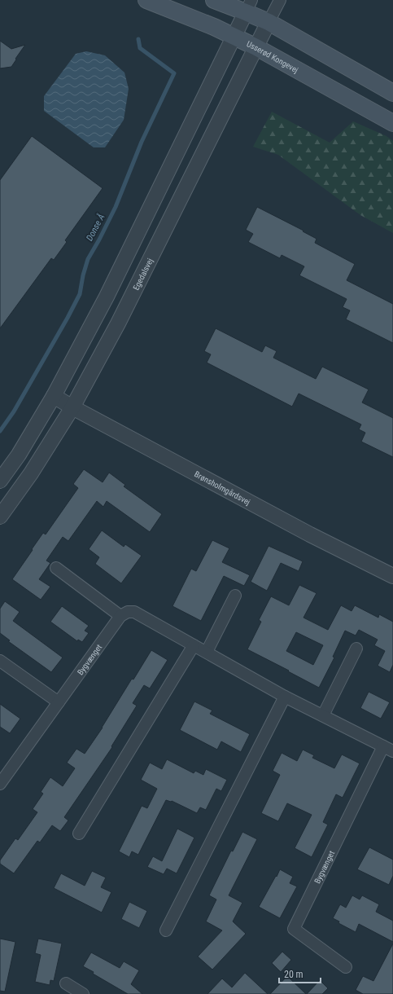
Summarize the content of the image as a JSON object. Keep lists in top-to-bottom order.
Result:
{
  "streets": {
    "main road": ["Usserød Kongevej"],
    "street": ["Egedalsvej", "Brønsholmgårdsvej", "Bygvænget"]
  },
  "crossings": [
    ["Usserød Kongevej", "Egedalsvej"],
    ["Egedalsvej", "Brønsholmgårdsvej"]
  ],
  "water": ["Donse Å"],
  "scale_bar": "20 m"
}
